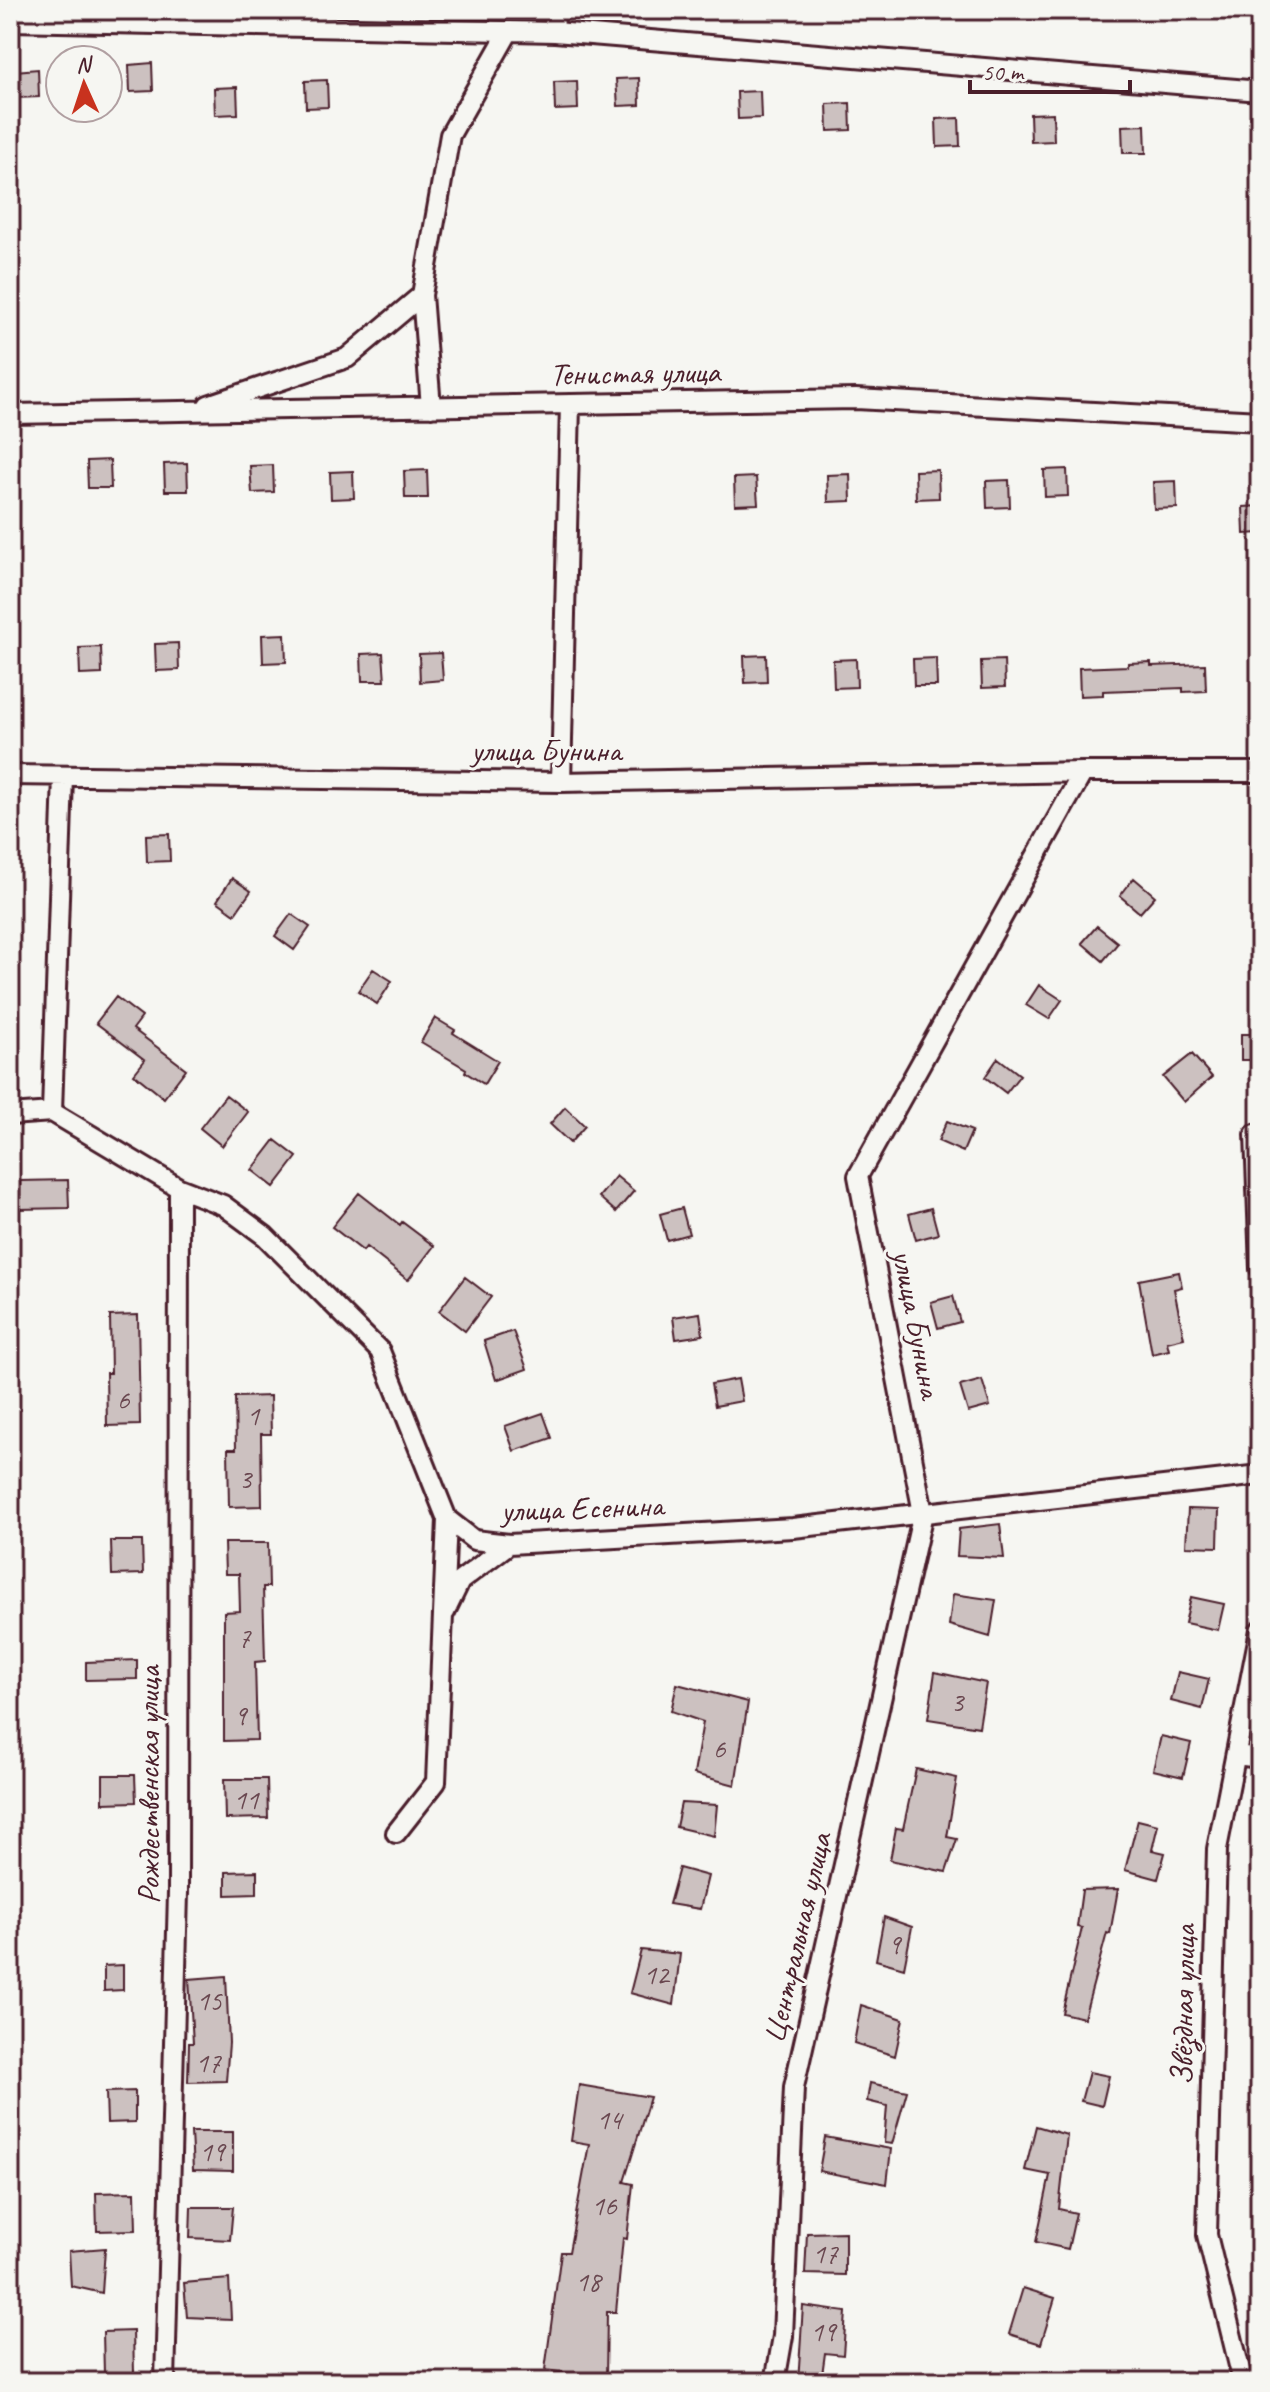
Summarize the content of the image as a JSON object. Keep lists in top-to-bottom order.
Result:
{
  "streets": {
    "street": [
      "Тенистая улица",
      "улица Бунина",
      "улица Есенина",
      "Рождественская улица",
      "Центральная улица",
      "Звёздная улица"
    ]
  },
  "crossings": [
    ["улица Бунина", "улица Есенина"],
    ["улица Бунина", "Центральная улица"],
    ["улица Есенина", "Центральная улица"]
  ],
  "house_numbers": [
    "6",
    "1",
    "3",
    "7",
    "3",
    "9",
    "6",
    "11",
    "9",
    "12",
    "15",
    "17",
    "14",
    "19",
    "16",
    "17",
    "18",
    "19"
  ],
  "scale_bar": "50 m",
  "north": "top"
}
